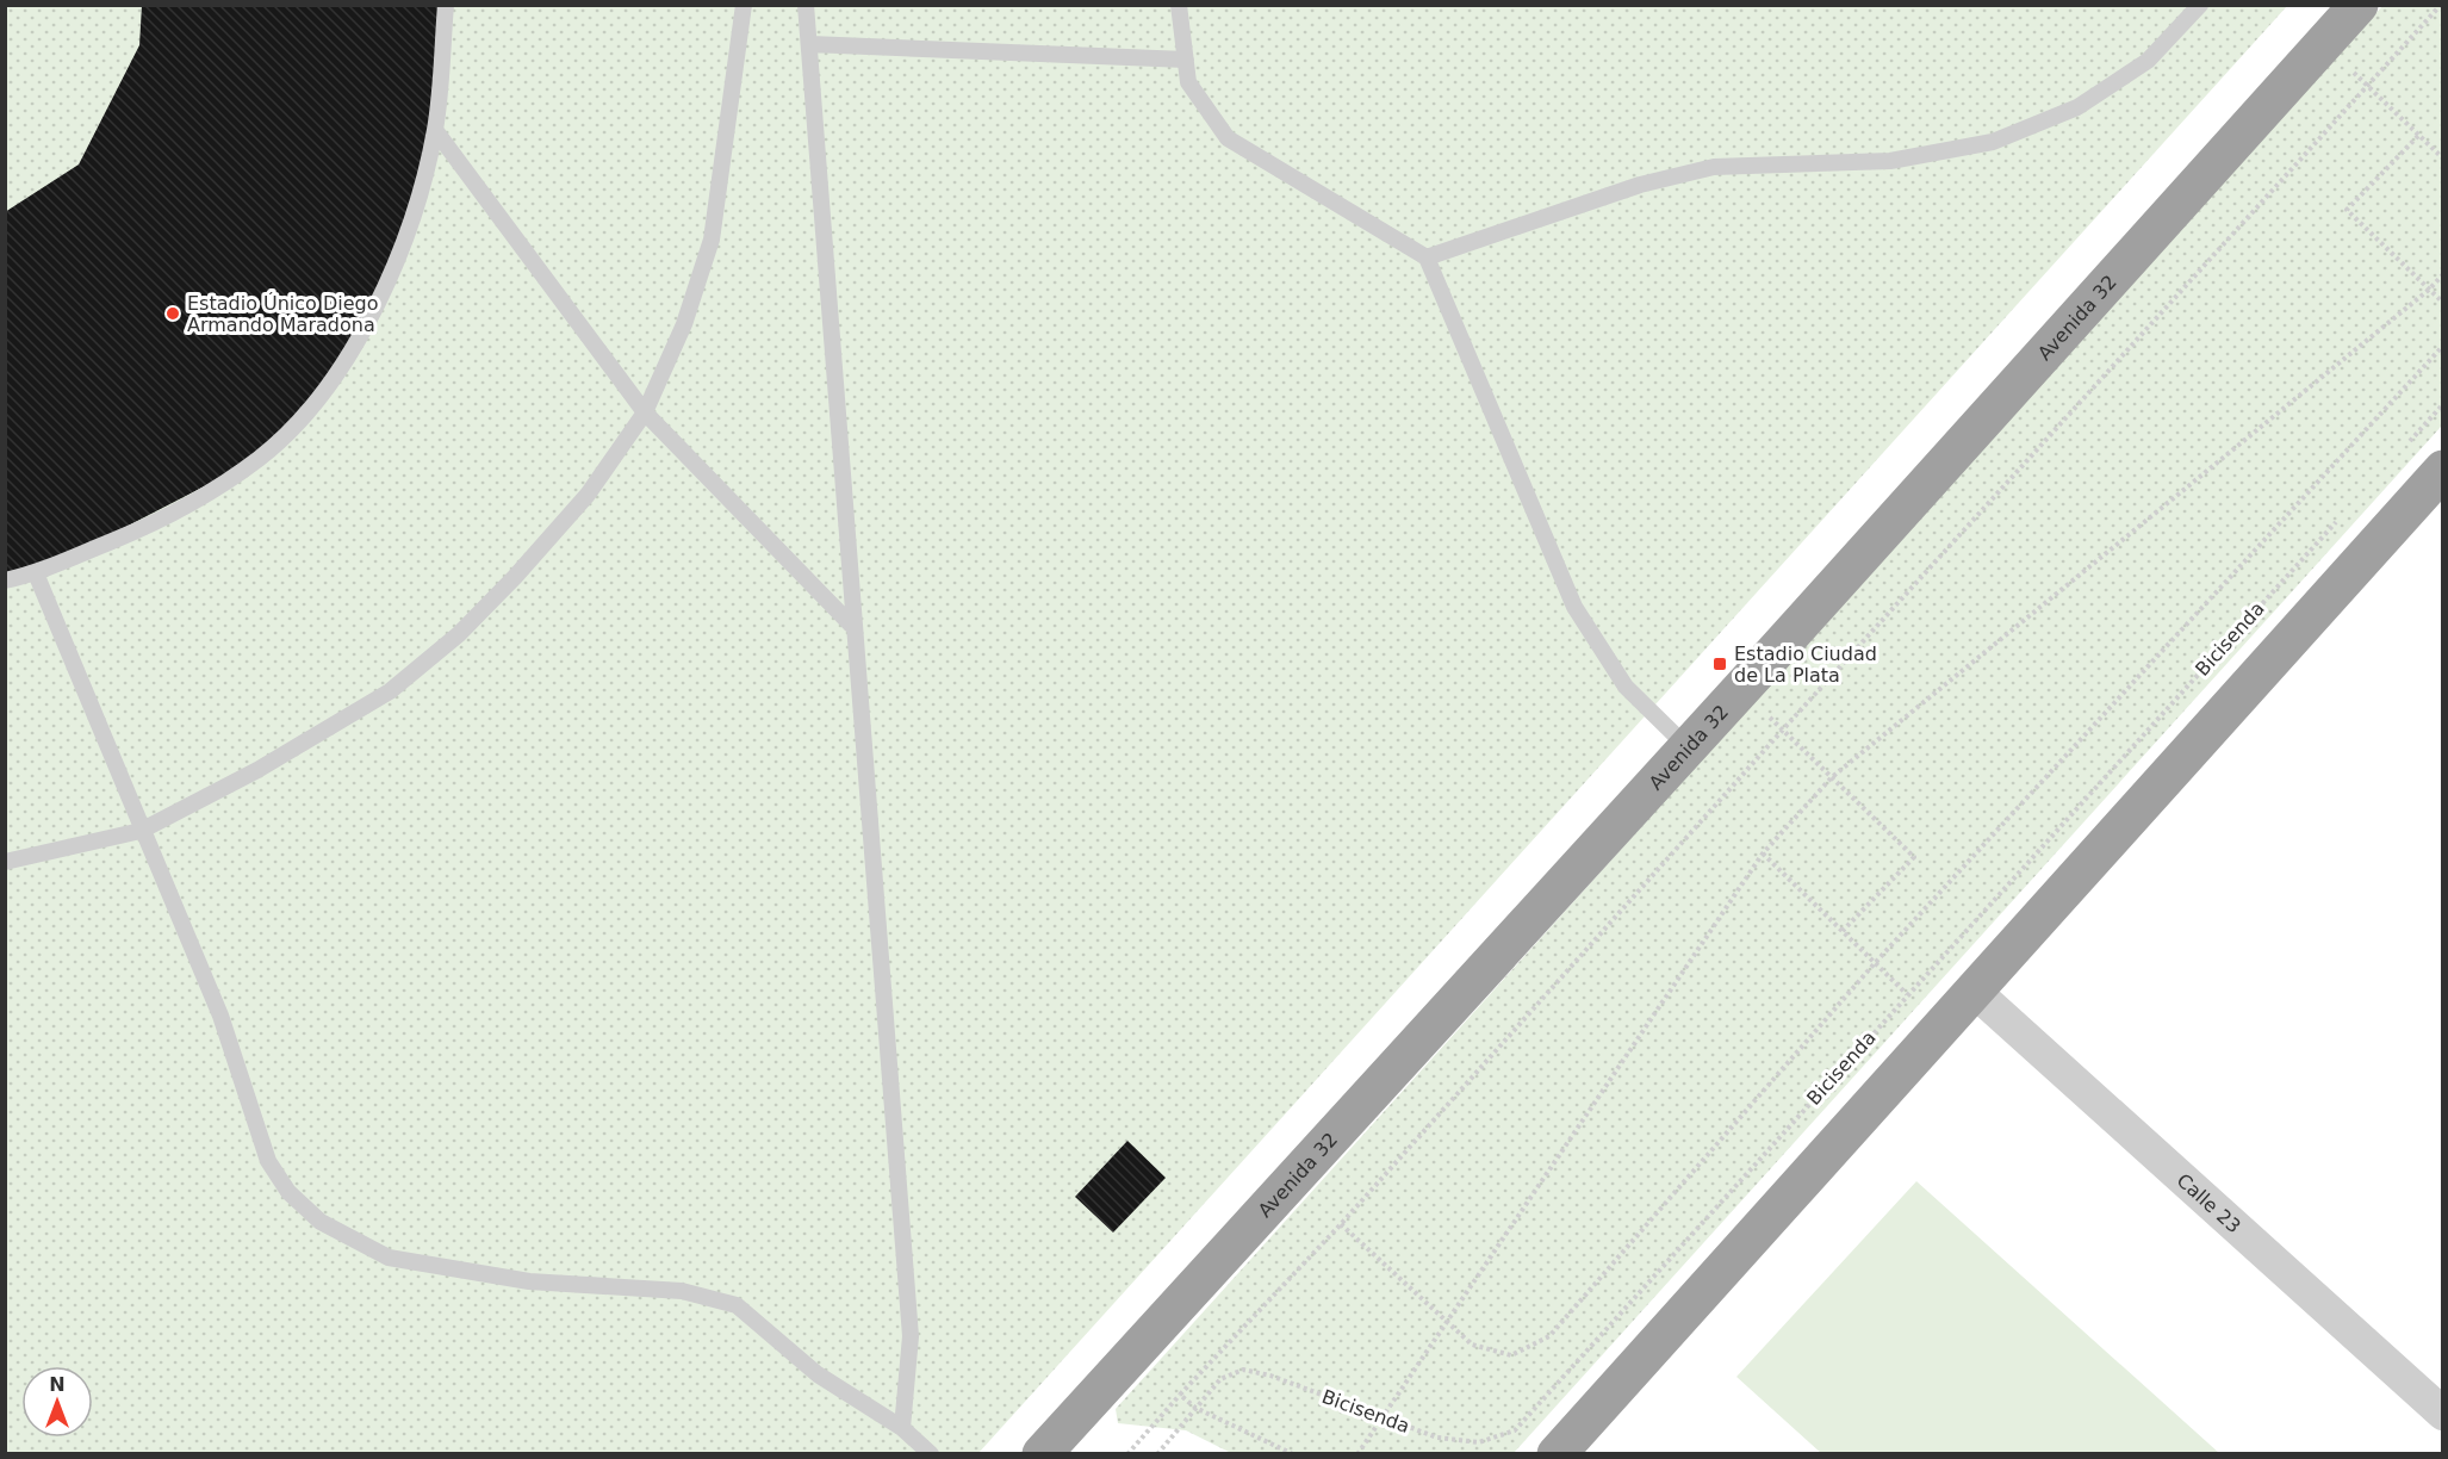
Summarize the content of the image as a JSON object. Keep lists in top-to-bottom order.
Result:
{
  "streets": {
    "highway": ["Avenida 32"],
    "street": ["Calle 23"],
    "path": ["Bicisenda"]
  },
  "places": {
    "other": ["Estadio Único Diego Armando Maradona"],
    "transit": ["Estadio Ciudad de La Plata"]
  },
  "north": "top"
}
